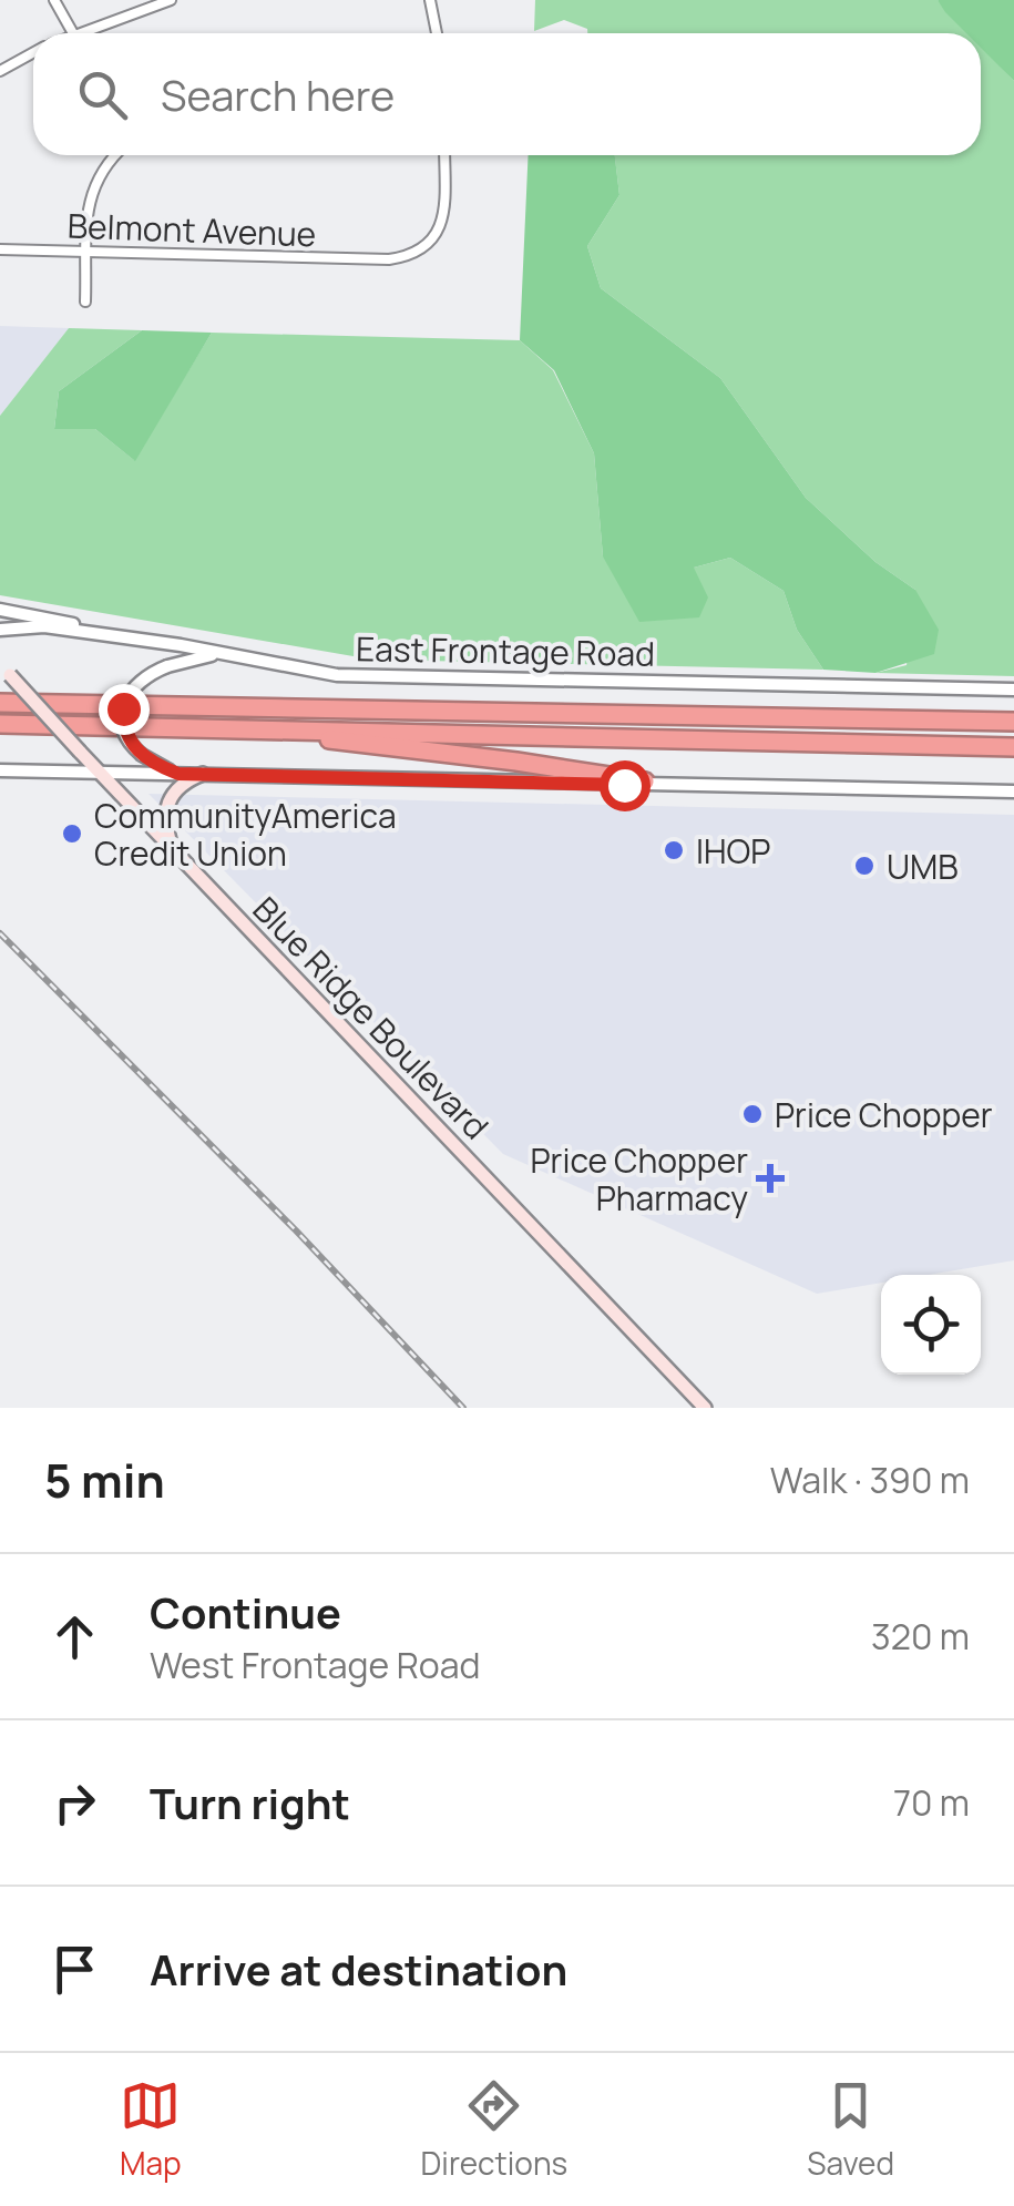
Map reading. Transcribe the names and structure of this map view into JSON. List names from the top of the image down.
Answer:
{
  "streets": {
    "main road": ["Blue Ridge Boulevard"],
    "street": ["Belmont Avenue", "East Frontage Road"]
  },
  "places": {
    "other": [
      "CommunityAmerica Credit Union",
      "IHOP",
      "UMB",
      "Price Chopper"
    ],
    "health": ["Price Chopper Pharmacy"]
  },
  "page": {
    "search": "Search here",
    "heading": ["5 min", "Walk · 390 m"],
    "list": [
      ["Continue", "West Frontage Road", "320 m"],
      ["Turn right", "70 m"],
      "Arrive at destination"
    ],
    "nav": ["Map", "Directions", "Saved"]
  }
}
